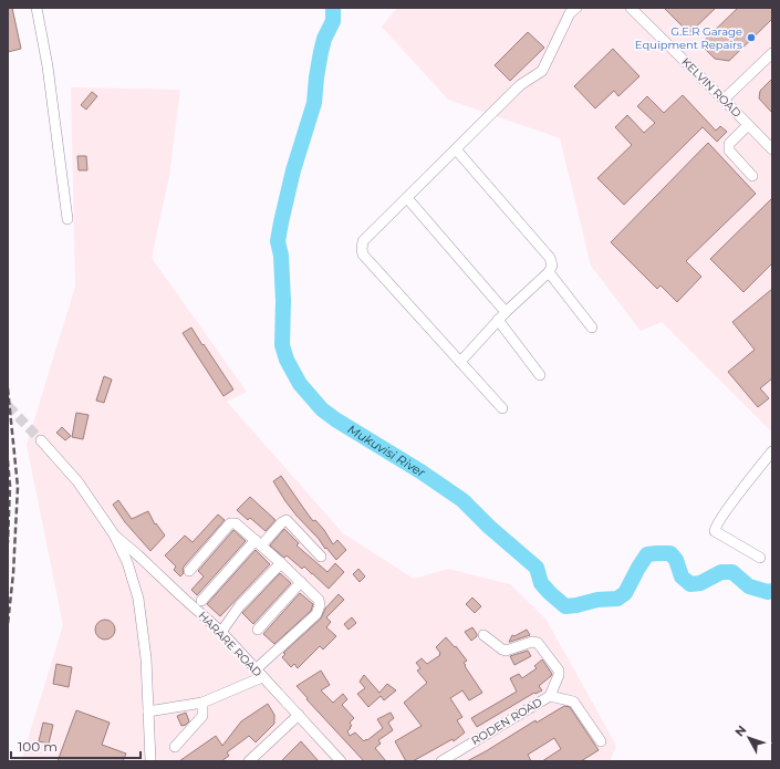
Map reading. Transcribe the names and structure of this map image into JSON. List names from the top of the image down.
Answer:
{
  "streets": {
    "street": ["KELVIN ROAD", "HARARE ROAD", "RODEN ROAD"]
  },
  "water": ["Mukuvisi River"],
  "places": ["G.E.R Garage Equipment Repairs"],
  "scale_bar": "100 m",
  "north": "top left"
}
